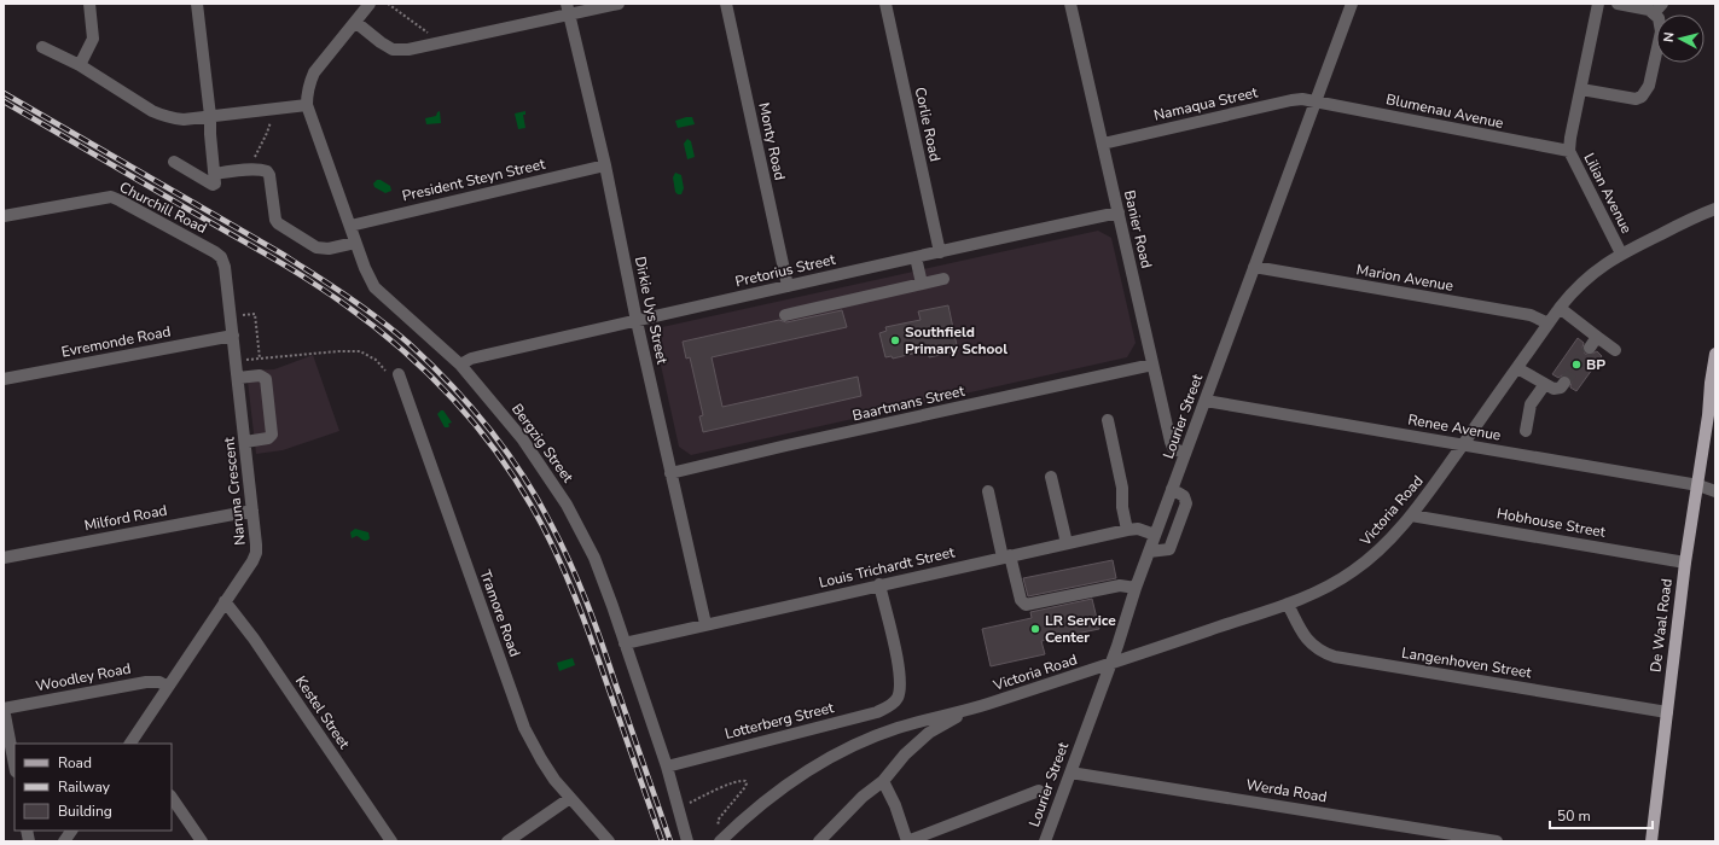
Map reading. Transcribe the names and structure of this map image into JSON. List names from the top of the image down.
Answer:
{
  "streets": {
    "main road": ["De Waal Road"],
    "street": [
      "Namaqua Street",
      "Blumenau Avenue",
      "Corlie Road",
      "Monty Road",
      "President Steyn Street",
      "Lilian Avenue",
      "Churchill Road",
      "Banier Road",
      "Pretorius Street",
      "Marion Avenue",
      "Dirkie Uys Street",
      "Evremonde Road",
      "Baartmans Street",
      "Lourier Street",
      "Renee Avenue",
      "Bergzig Street",
      "Naruna Crescent",
      "Victoria Road",
      "Milford Road",
      "Hobhouse Street",
      "Louis Trichardt Street",
      "Tramore Road",
      "Langenhoven Street",
      "Woodley Road",
      "Kestel Street",
      "Lotterberg Street",
      "Werda Road"
    ]
  },
  "crossings": [
    ["Namaqua Street", "Blumenau Avenue"],
    ["Namaqua Street", "Banier Road"],
    ["Namaqua Street", "Lourier Street"],
    ["Blumenau Avenue", "Lilian Avenue"],
    ["Blumenau Avenue", "Lourier Street"],
    ["Corlie Road", "Pretorius Street"],
    ["Monty Road", "Pretorius Street"],
    ["President Steyn Street", "Dirkie Uys Street"],
    ["President Steyn Street", "Bergzig Street"],
    ["Lilian Avenue", "Victoria Road"],
    ["Churchill Road", "Naruna Crescent"],
    ["Banier Road", "Pretorius Street"],
    ["Banier Road", "Baartmans Street"],
    ["Banier Road", "Lourier Street"],
    ["Pretorius Street", "Dirkie Uys Street"],
    ["Pretorius Street", "Bergzig Street"],
    ["Marion Avenue", "Lourier Street"],
    ["Marion Avenue", "Victoria Road"],
    ["Dirkie Uys Street", "Baartmans Street"],
    ["Dirkie Uys Street", "Louis Trichardt Street"],
    ["Evremonde Road", "Naruna Crescent"],
    ["Lourier Street", "Renee Avenue"],
    ["Lourier Street", "Victoria Road"],
    ["Lourier Street", "Louis Trichardt Street"],
    ["Lourier Street", "Werda Road"],
    ["Renee Avenue", "Victoria Road"],
    ["Renee Avenue", "De Waal Road"],
    ["Bergzig Street", "Louis Trichardt Street"],
    ["Bergzig Street", "Lotterberg Street"],
    ["Naruna Crescent", "Milford Road"],
    ["Naruna Crescent", "Woodley Road"],
    ["Naruna Crescent", "Kestel Street"],
    ["Victoria Road", "Hobhouse Street"],
    ["Victoria Road", "Langenhoven Street"],
    ["Hobhouse Street", "De Waal Road"],
    ["Louis Trichardt Street", "Lotterberg Street"],
    ["De Waal Road", "Langenhoven Street"]
  ],
  "places": ["Southfield Primary School", "BP", "LR Service Center"],
  "legend": ["Road", "Railway", "Building"],
  "scale_bar": "50 m",
  "north": "left"
}
